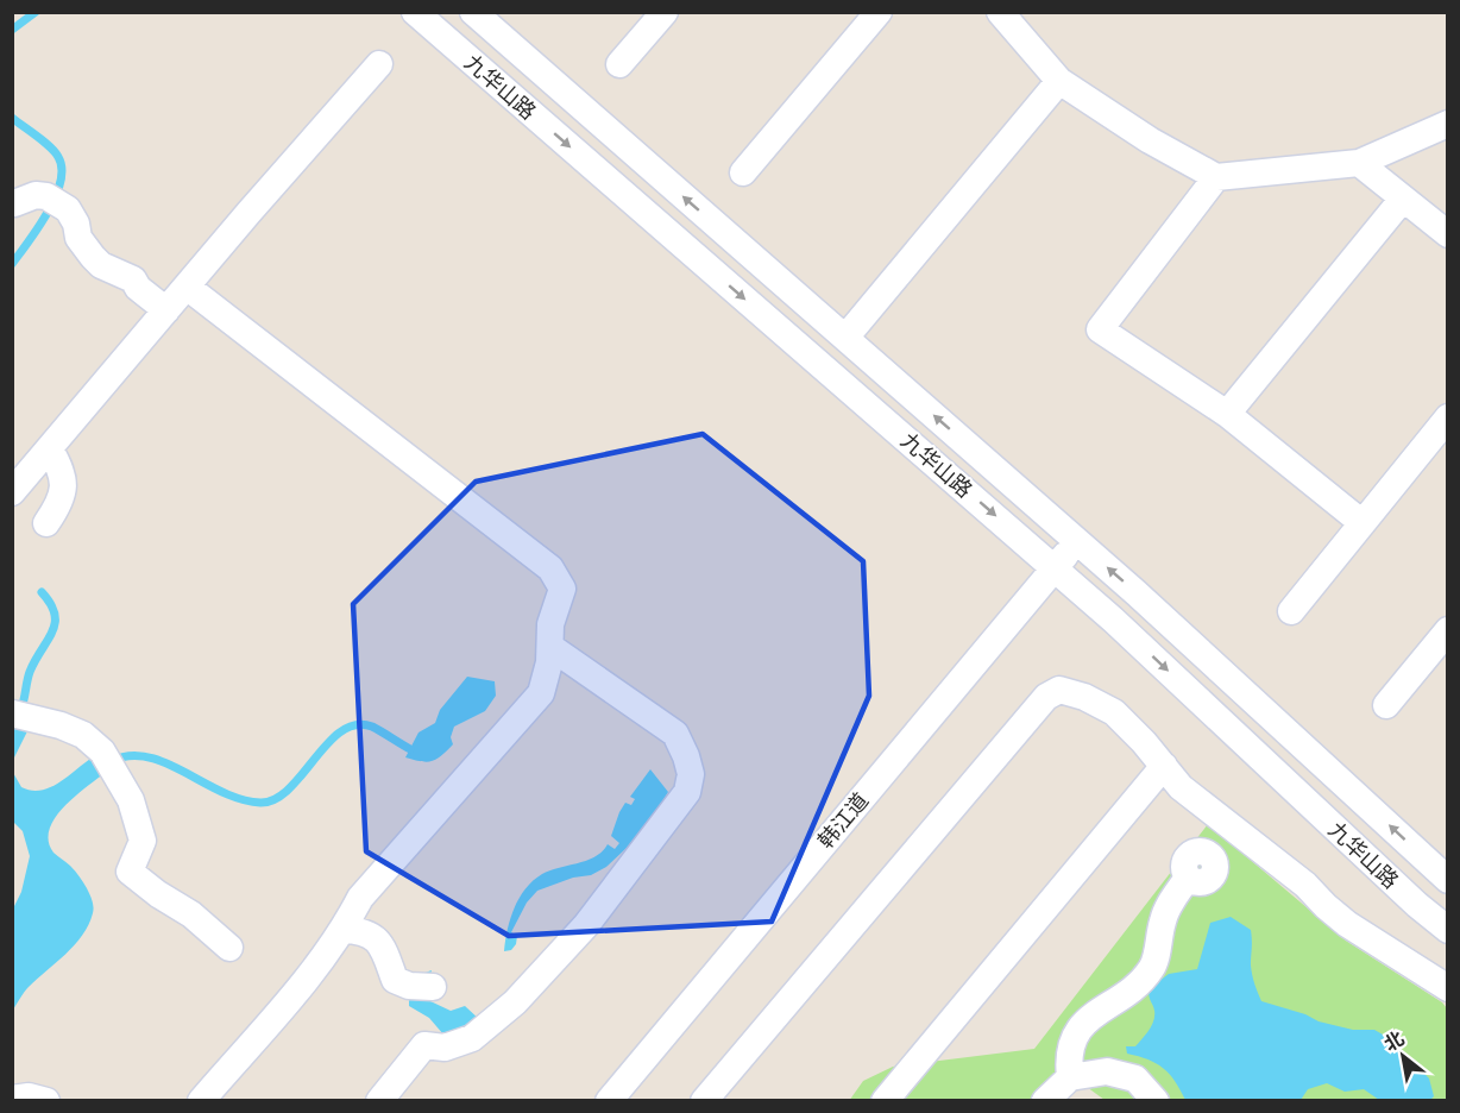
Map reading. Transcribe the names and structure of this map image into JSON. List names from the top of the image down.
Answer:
{
  "streets": {
    "street": ["九华山路", "韩江道"]
  },
  "crossings": [
    ["九华山路", "韩江道"]
  ],
  "north": "top left"
}
